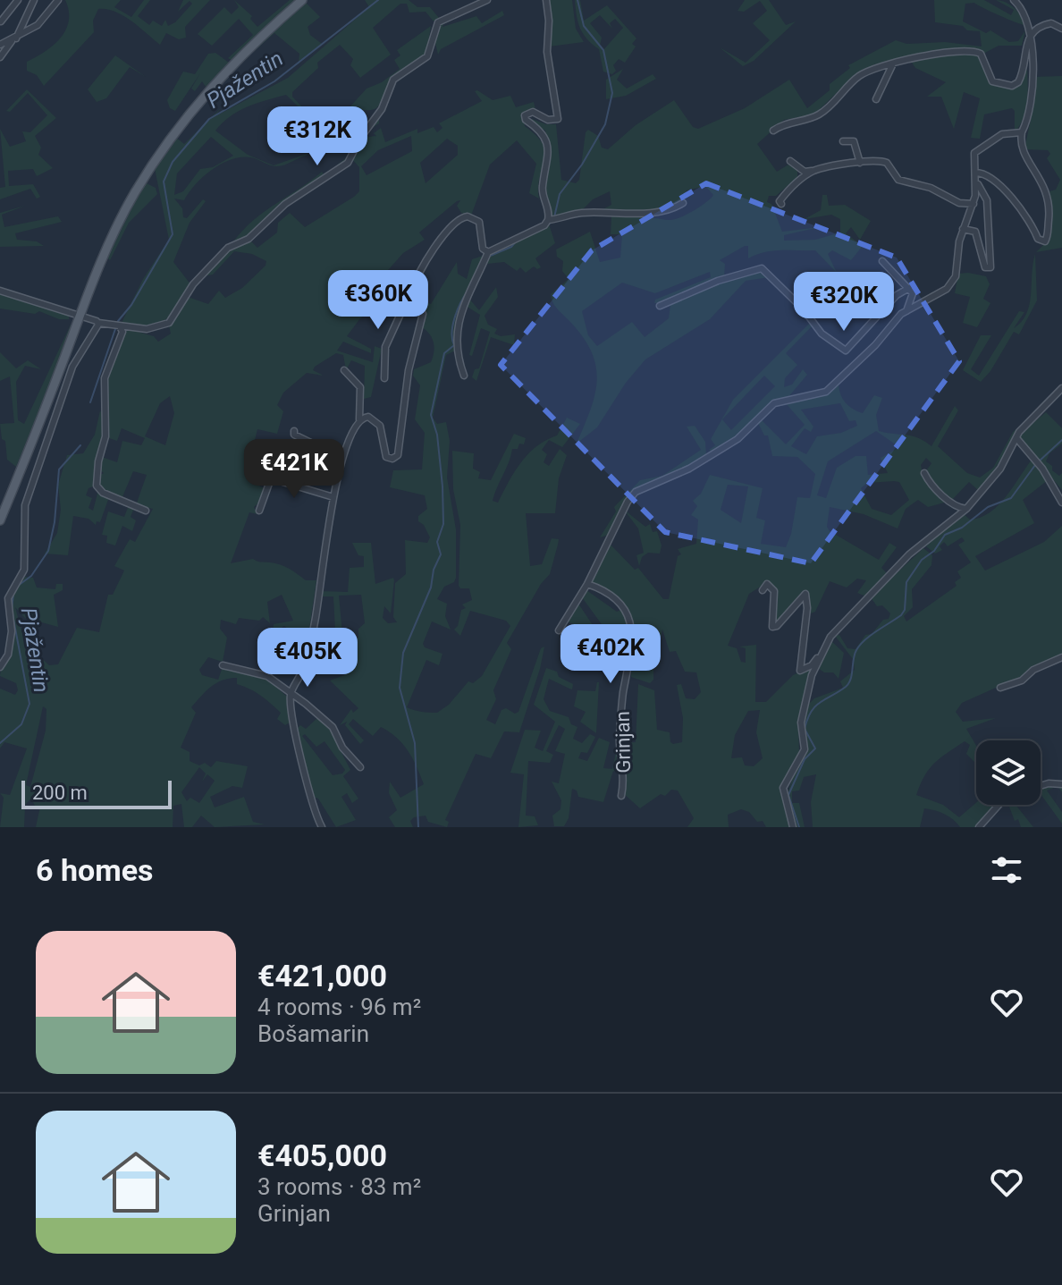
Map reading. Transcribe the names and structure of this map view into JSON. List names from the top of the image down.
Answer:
{
  "streets": {
    "street": ["Grinjan"]
  },
  "water": ["Pjažentin"],
  "scale_bar": "200 m",
  "page": {
    "price": [
      "€312K",
      "€360K",
      "€320K",
      "€421K",
      "€402K",
      "€405K"
    ],
    "scale": "200 m",
    "heading": "6 homes",
    "list": [
      {
        "name": "€421,000",
        "note": "4 rooms · 96 m² · Bošamarin"
      },
      {
        "name": "€405,000",
        "note": "3 rooms · 83 m² · Grinjan"
      }
    ]
  }
}
